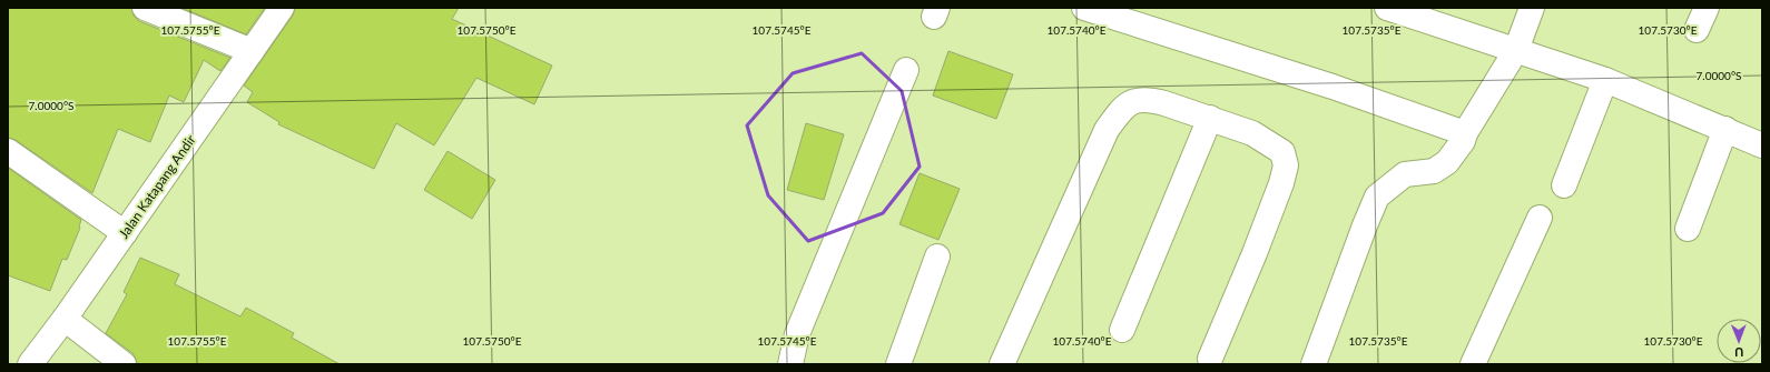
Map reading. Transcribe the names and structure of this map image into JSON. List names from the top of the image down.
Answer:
{
  "streets": {
    "street": ["Jalan Katapang Andir"]
  },
  "north": "bottom",
  "coordinates": [
    "107.5755°E",
    "107.5750°E",
    "107.5745°E",
    "107.5740°E",
    "107.5735°E",
    "107.5730°E",
    "7.0000°S"
  ]
}
